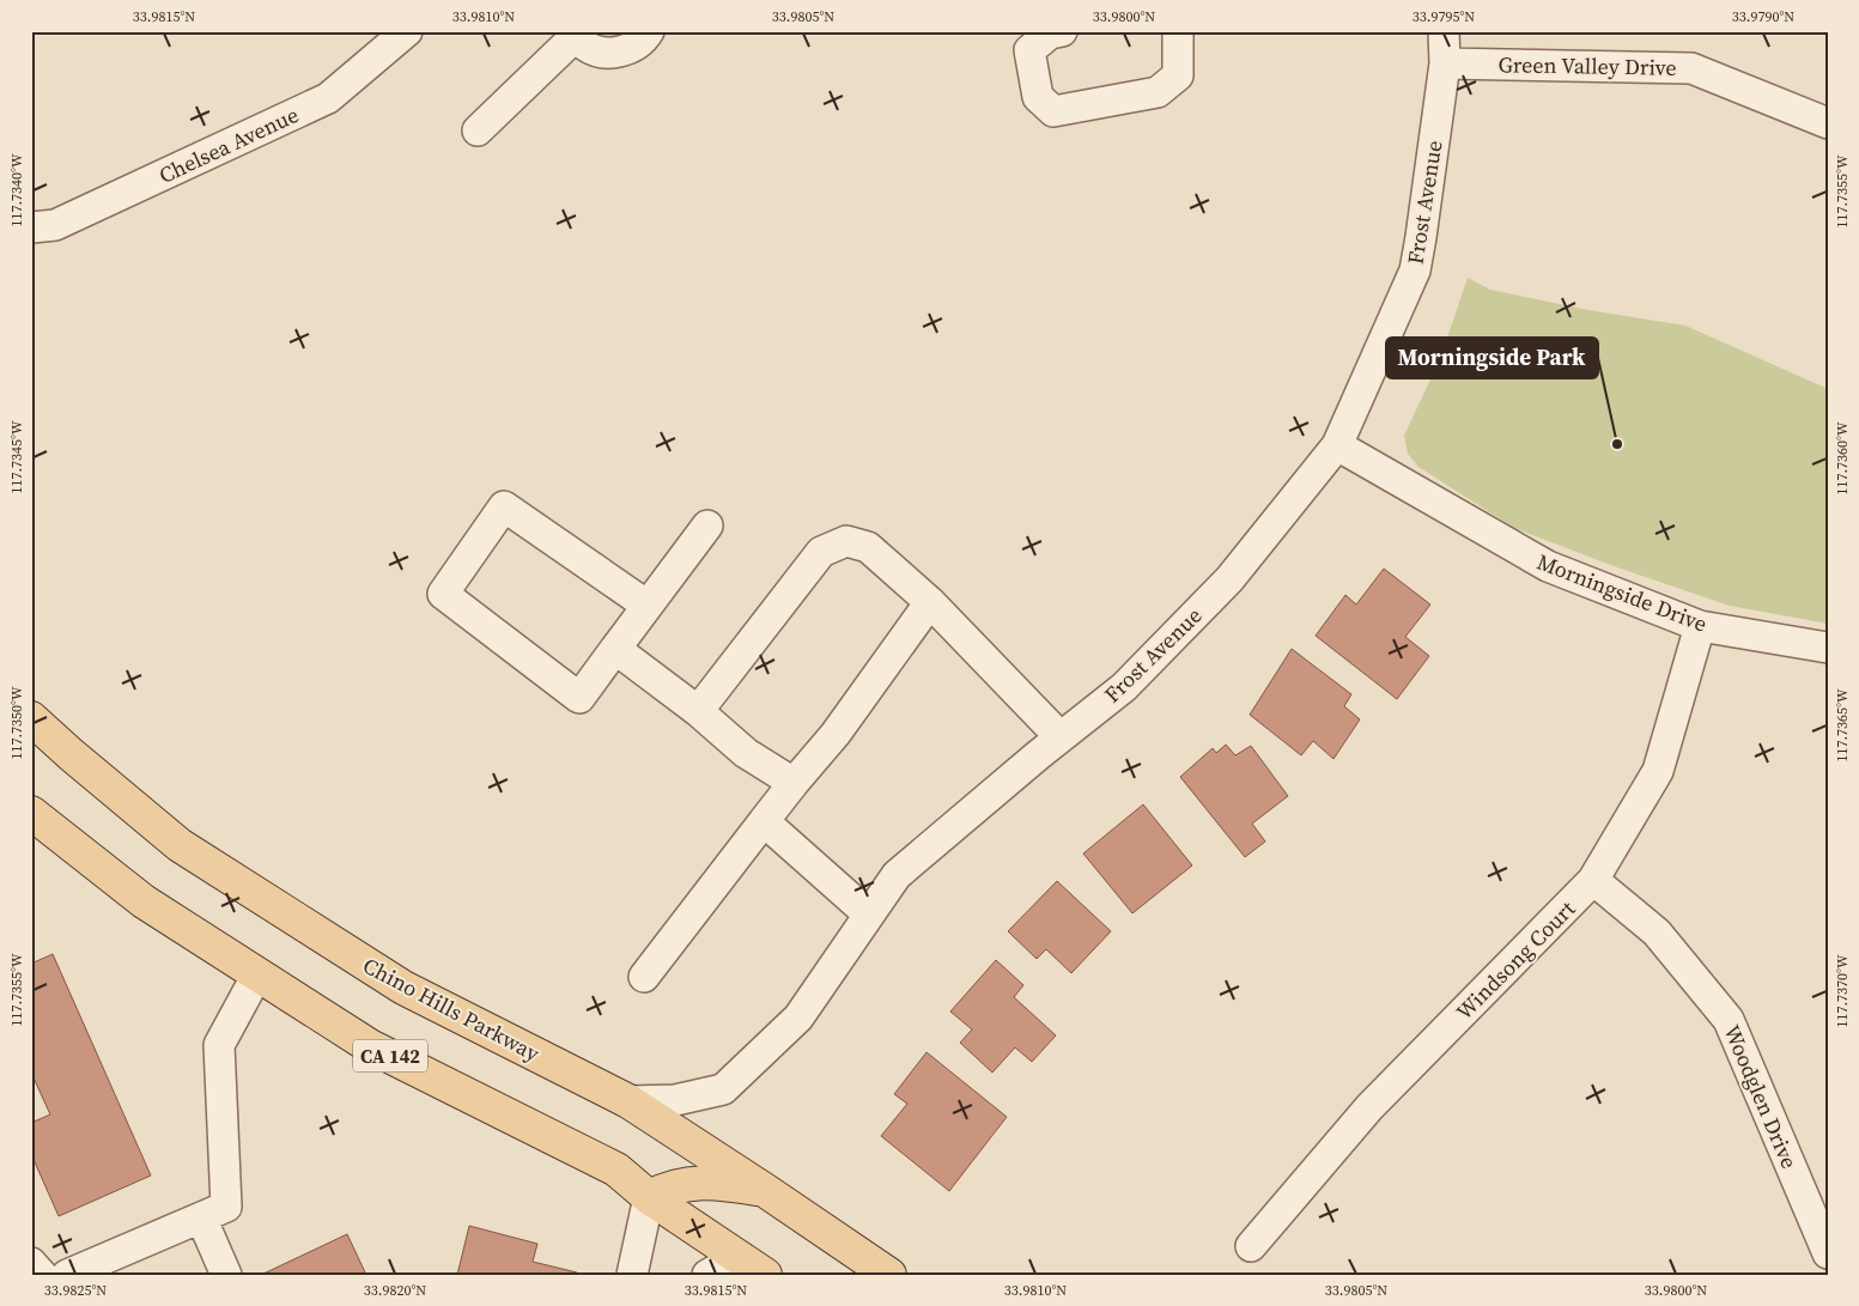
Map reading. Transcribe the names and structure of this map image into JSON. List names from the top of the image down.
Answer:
{
  "streets": {
    "main road": ["Chino Hills Parkway", "CA 142"],
    "street": [
      "Green Valley Drive",
      "Chelsea Avenue",
      "Frost Avenue",
      "Morningside Drive",
      "Windsong Court",
      "Woodglen Drive"
    ]
  },
  "crossings": [
    ["Green Valley Drive", "Frost Avenue"],
    ["Frost Avenue", "Morningside Drive"],
    ["Frost Avenue", "Chino Hills Parkway"],
    ["Morningside Drive", "Windsong Court"],
    ["Windsong Court", "Woodglen Drive"]
  ],
  "places": ["Morningside Park"],
  "coordinates": [
    "33.9815°N",
    "33.9810°N",
    "33.9805°N",
    "33.9800°N",
    "33.9795°N",
    "33.9790°N",
    "117.7340°W",
    "117.7355°W",
    "117.7345°W",
    "117.7360°W",
    "117.7350°W",
    "117.7365°W",
    "117.7370°W",
    "33.9825°N",
    "33.9820°N"
  ]
}
